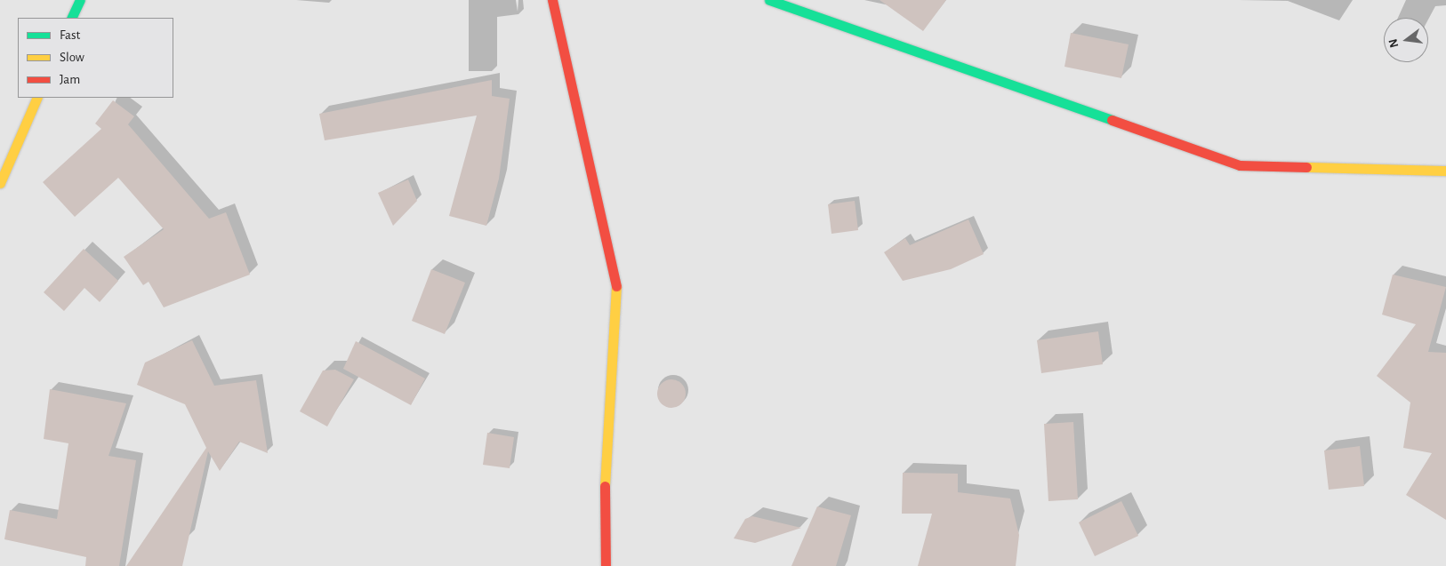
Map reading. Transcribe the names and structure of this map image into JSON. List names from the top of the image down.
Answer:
{
  "legend": ["Fast", "Slow", "Jam"],
  "north": "left"
}
